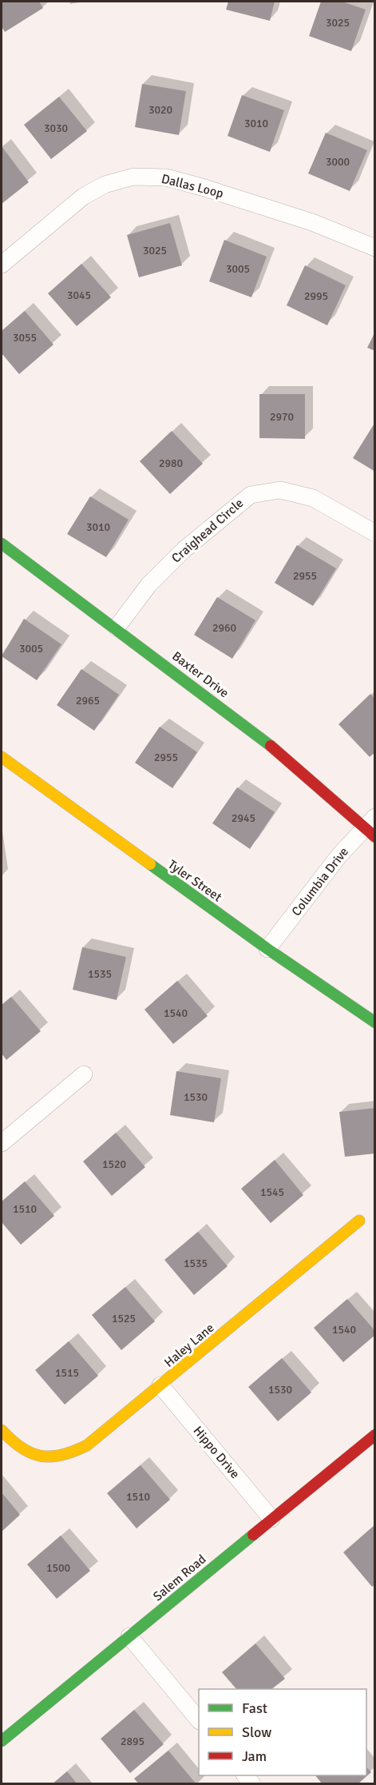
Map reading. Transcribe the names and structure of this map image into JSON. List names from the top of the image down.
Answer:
{
  "streets": {
    "street": [
      "Dallas Loop",
      "Craighead Circle",
      "Baxter Drive",
      "Tyler Street",
      "Columbia Drive",
      "Haley Lane",
      "Hippo Drive",
      "Salem Road"
    ]
  },
  "crossings": [
    ["Craighead Circle", "Baxter Drive"],
    ["Baxter Drive", "Columbia Drive"],
    ["Tyler Street", "Columbia Drive"],
    ["Haley Lane", "Hippo Drive"],
    ["Hippo Drive", "Salem Road"]
  ],
  "house_numbers": [
    "3025",
    "3020",
    "3010",
    "3030",
    "3000",
    "3025",
    "3005",
    "3045",
    "2995",
    "3055",
    "2970",
    "2980",
    "3010",
    "2955",
    "2960",
    "3005",
    "2965",
    "2955",
    "2945",
    "1535",
    "1540",
    "1530",
    "1520",
    "1545",
    "1510",
    "1535",
    "1525",
    "1540",
    "1515",
    "1530",
    "1510",
    "1500",
    "2895"
  ],
  "legend": ["Fast", "Slow", "Jam"]
}
